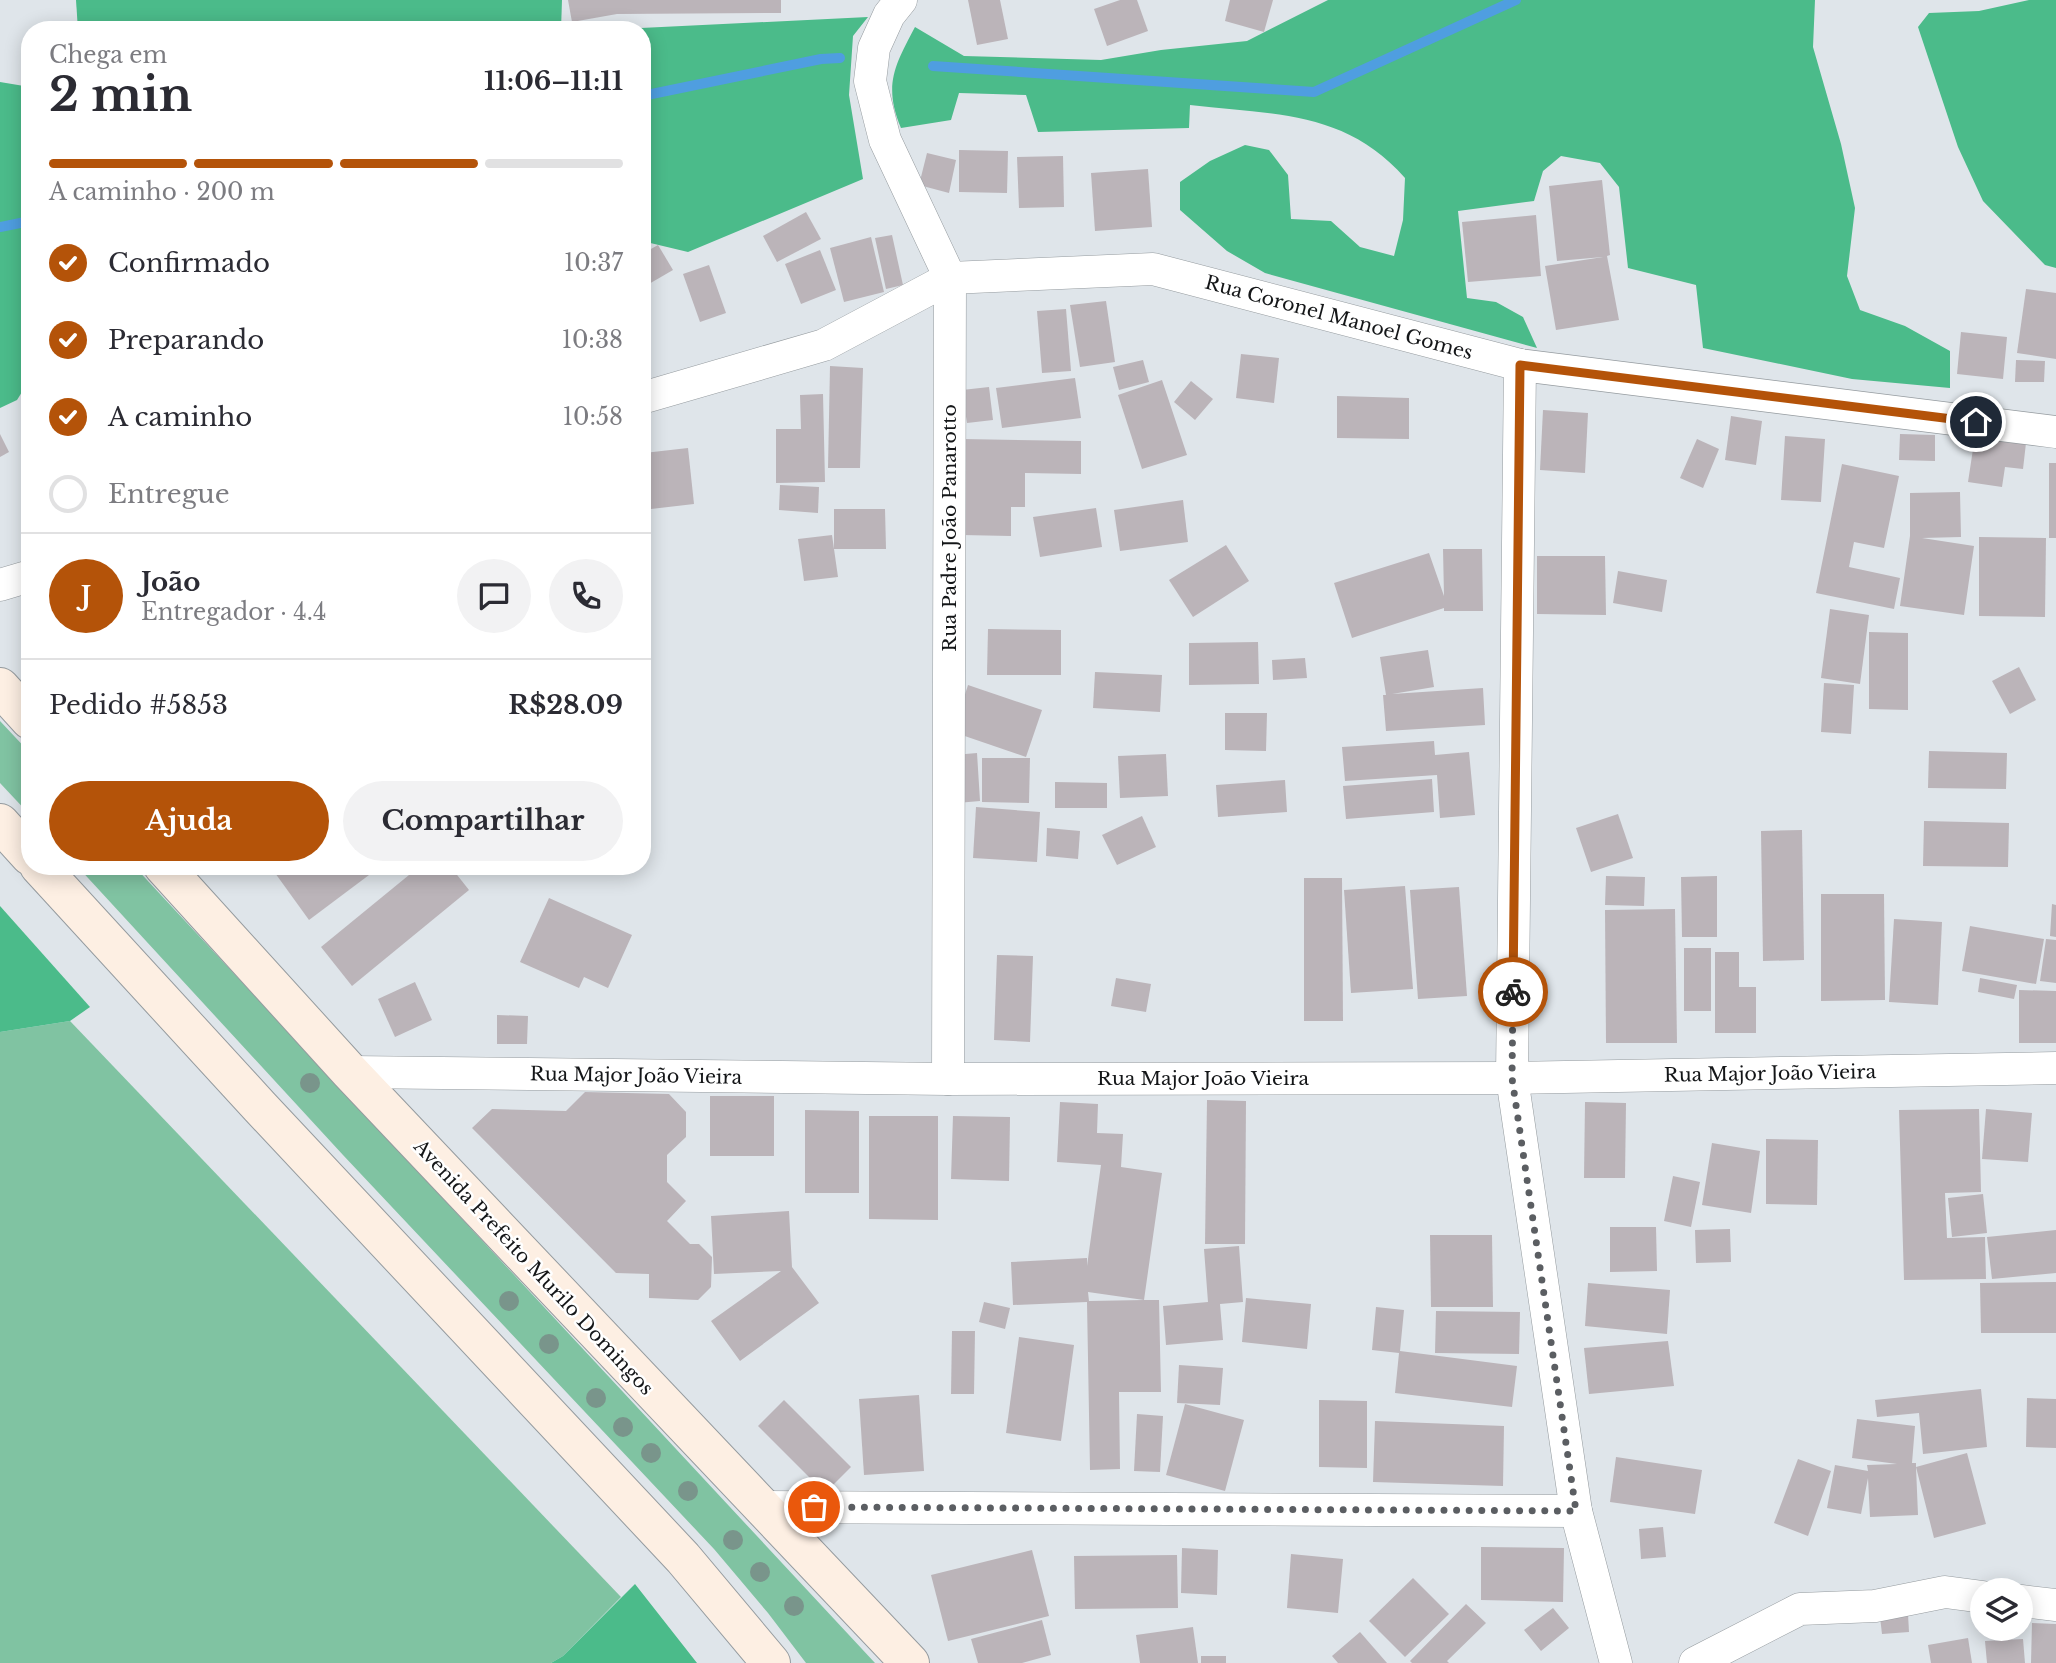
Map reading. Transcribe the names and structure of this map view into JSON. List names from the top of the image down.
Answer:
{
  "streets": {
    "main road": ["Avenida Prefeito Murilo Domingos"],
    "street": ["Rua Coronel Manoel Gomes", "Rua Padre João Panarotto", "Rua Major João Vieira"]
  },
  "crossings": [
    ["Rua Coronel Manoel Gomes", "Rua Padre João Panarotto"],
    ["Rua Padre João Panarotto", "Rua Major João Vieira"],
    ["Rua Major João Vieira", "Avenida Prefeito Murilo Domingos"]
  ],
  "page": {
    "heading": ["2 min", "Chega em", "11:06–11:11"],
    "panel": [
      "João",
      "Entregador · 4.4",
      "Pedido #5853",
      "R$28.09"
    ],
    "bar": "A caminho · 200 m",
    "list": [
      ["Confirmado", "10:37"],
      ["Preparando", "10:38"],
      ["A caminho", "10:58"],
      "Entregue"
    ],
    "round": "J",
    "buttons": ["Ajuda", "Compartilhar"]
  }
}
